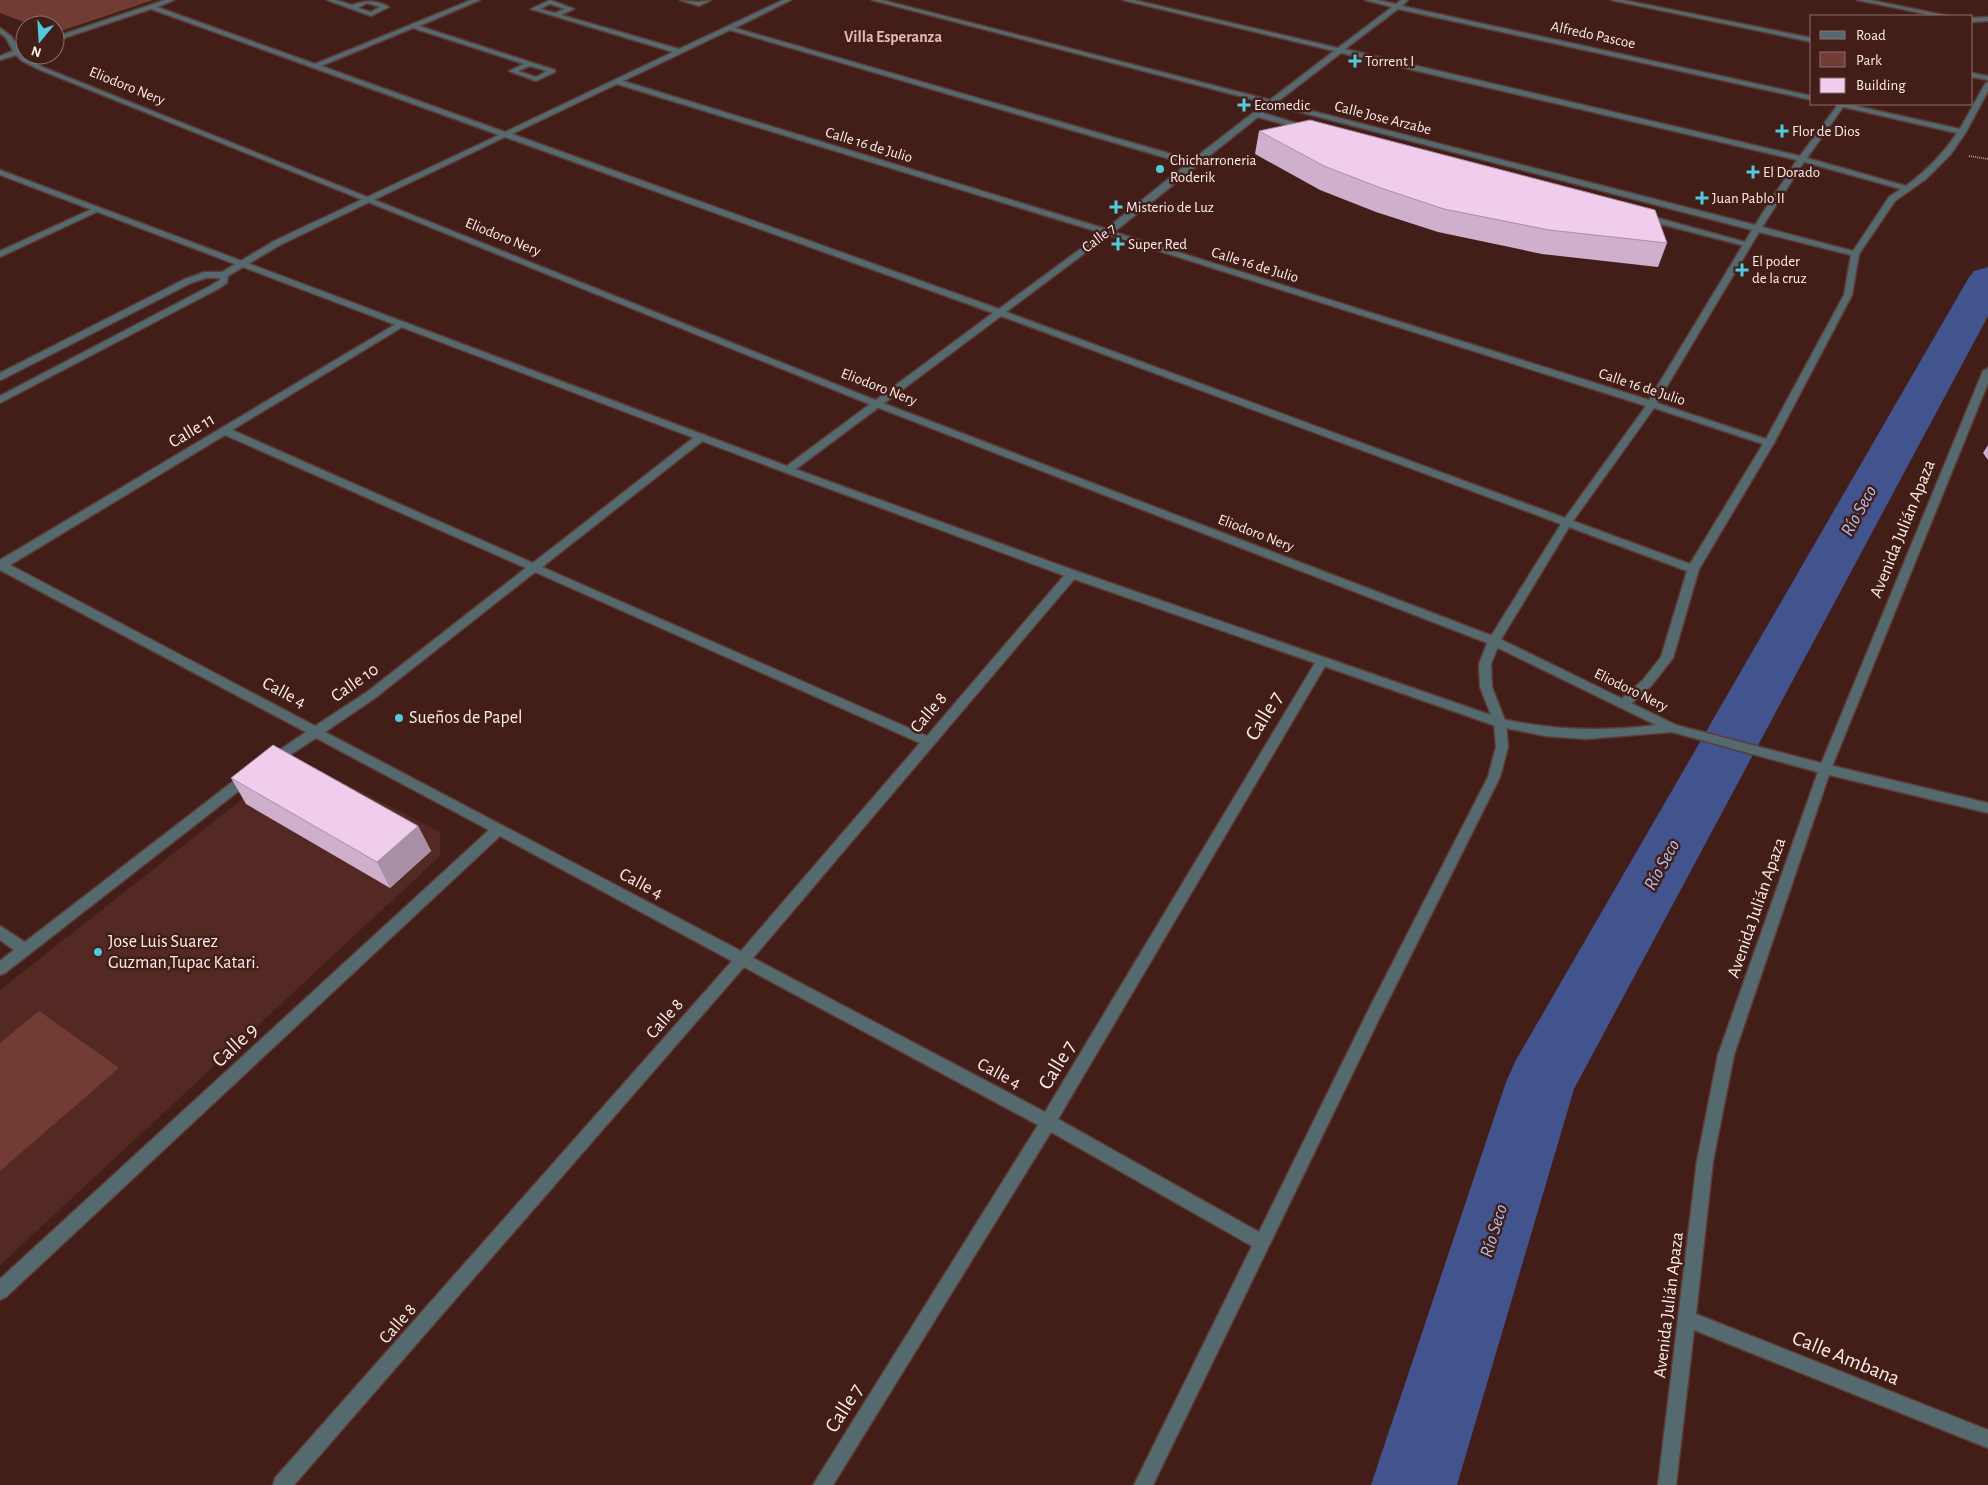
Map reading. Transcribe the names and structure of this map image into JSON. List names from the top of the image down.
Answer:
{
  "streets": {
    "street": [
      "Alfredo Pascoe",
      "Eliodoro Nery",
      "Calle Jose Arzabe",
      "Calle 16 de Julio",
      "Calle 7",
      "Calle 11",
      "Avenida Julián Apaza",
      "Calle 10",
      "Calle 4",
      "Calle 8",
      "Calle 9",
      "Calle Ambana"
    ]
  },
  "crossings": [
    ["Alfredo Pascoe", "Calle 7"],
    ["Eliodoro Nery", "Calle 7"],
    ["Eliodoro Nery", "Calle 11"],
    ["Eliodoro Nery", "Calle 10"],
    ["Eliodoro Nery", "Calle 8"],
    ["Calle Jose Arzabe", "Calle 7"],
    ["Calle 16 de Julio", "Calle 7"],
    ["Calle 7", "Calle 4"],
    ["Calle 11", "Calle 4"],
    ["Avenida Julián Apaza", "Calle Ambana"],
    ["Calle 10", "Calle 4"],
    ["Calle 4", "Calle 8"],
    ["Calle 4", "Calle 9"]
  ],
  "districts": ["Villa Esperanza"],
  "water": ["Río Seco"],
  "places": {
    "health": [
      "Torrent I",
      "Ecomedic",
      "Flor de Dios",
      "El Dorado",
      "Juan Pablo II",
      "Misterio de Luz",
      "Super Red",
      "El poder de la cruz"
    ],
    "other": ["Chicharroneria Roderik", "Sueños de Papel", "Jose Luis Suarez Guzman,Tupac Katari."]
  },
  "legend": ["Road", "Park", "Building"],
  "north": "bottom"
}
